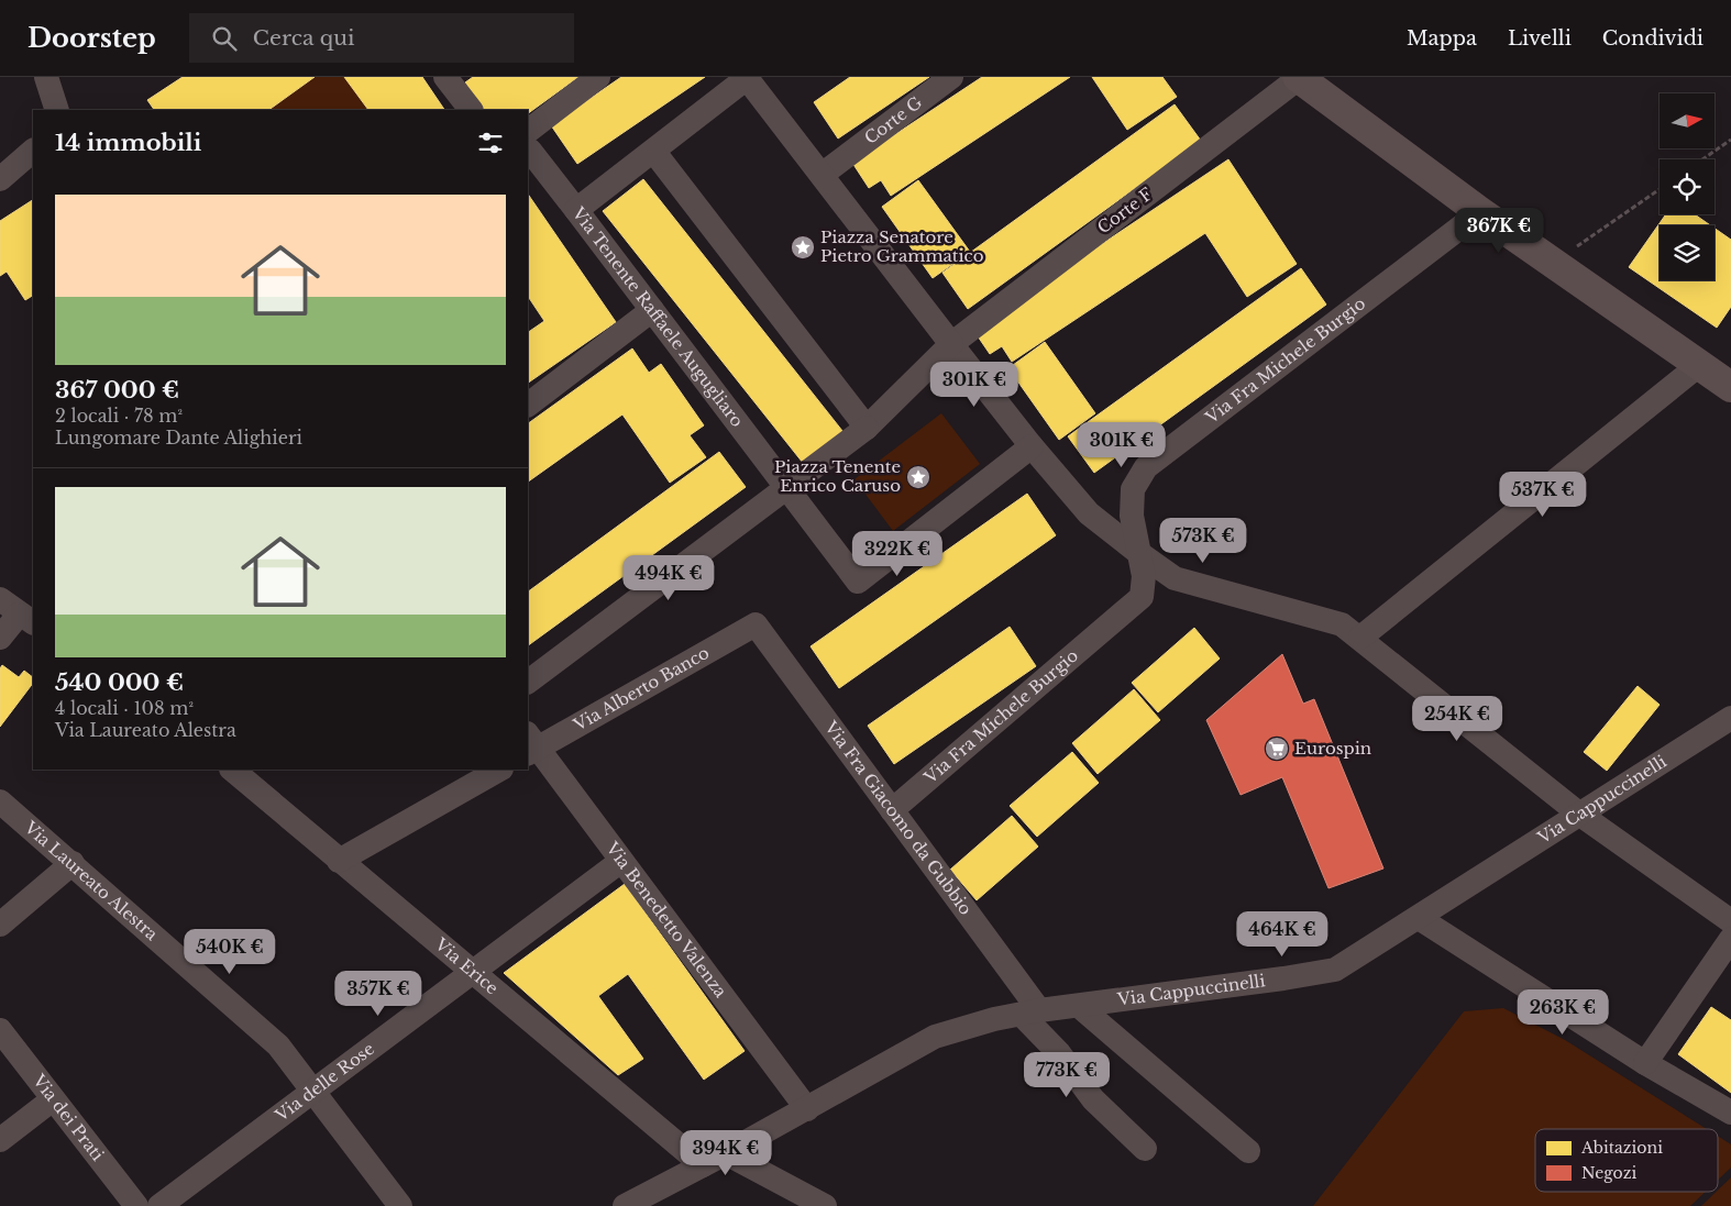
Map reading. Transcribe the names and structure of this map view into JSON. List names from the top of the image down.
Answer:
{
  "streets": {
    "street": [
      "Corte G",
      "Corte F",
      "Via Tenente Raffaele Augugliaro",
      "Via Fra Michele Burgio",
      "Via Alberto Banco",
      "Via Cappuccinelli",
      "Via Fra Giacomo da Gubbio",
      "Via Laureato Alestra",
      "Via Benedetto Valenza",
      "Via Erice",
      "Via delle Rose",
      "Via dei Prati"
    ]
  },
  "crossings": [
    ["Corte F", "Via Tenente Raffaele Augugliaro"],
    ["Via Fra Michele Burgio", "Via Fra Giacomo da Gubbio"],
    ["Via Alberto Banco", "Via Fra Giacomo da Gubbio"],
    ["Via Alberto Banco", "Via Benedetto Valenza"],
    ["Via Cappuccinelli", "Via Fra Giacomo da Gubbio"],
    ["Via Cappuccinelli", "Via Benedetto Valenza"],
    ["Via Cappuccinelli", "Via Erice"],
    ["Via Laureato Alestra", "Via delle Rose"],
    ["Via Benedetto Valenza", "Via delle Rose"],
    ["Via Erice", "Via delle Rose"]
  ],
  "places": {
    "place": ["Piazza Senatore Pietro Grammatico", "Piazza Tenente Enrico Caruso"],
    "supermarket": ["Eurospin"]
  },
  "legend": ["Abitazioni", "Negozi"],
  "north": "right",
  "page": {
    "header": "Doorstep",
    "search": "Cerca qui",
    "nav": ["Mappa", "Livelli", "Condividi"],
    "heading": "14 immobili",
    "list": [
      {
        "name": "367 000 €",
        "note": "2 locali · 78 m² · Lungomare Dante Alighieri"
      },
      {
        "name": "540 000 €",
        "note": "4 locali · 108 m² · Via Laureato Alestra"
      }
    ],
    "price": [
      "367K €",
      "301K €",
      "301K €",
      "537K €",
      "573K €",
      "322K €",
      "494K €",
      "254K €",
      "464K €",
      "540K €",
      "357K €",
      "263K €",
      "773K €",
      "394K €"
    ]
  }
}
